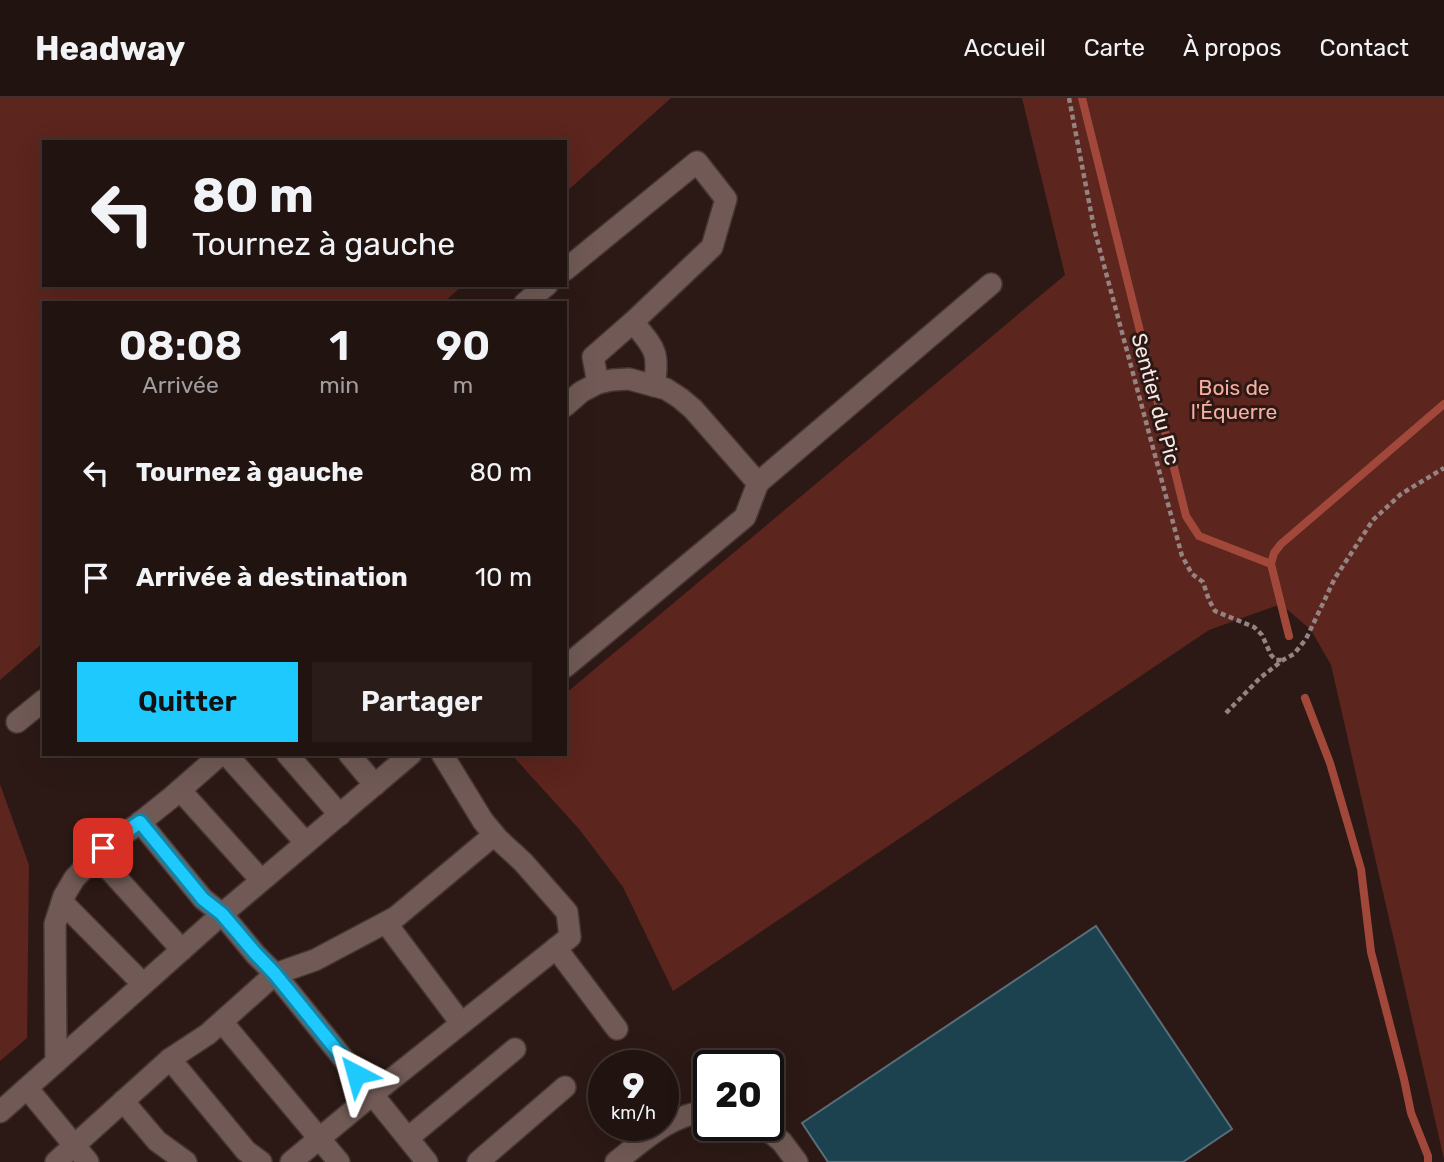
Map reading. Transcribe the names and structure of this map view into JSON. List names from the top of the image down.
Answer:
{
  "streets": {
    "path": ["Sentier du Pic"]
  },
  "parks": ["Bois de l'Équerre"],
  "page": {
    "header": "Headway",
    "nav": [
      "Accueil",
      "Carte",
      "À propos",
      "Contact"
    ],
    "turn": ["80 m", "Tournez à gauche"],
    "eta": [
      "08:08",
      "Arrivée",
      "1",
      "min",
      "90",
      "m"
    ],
    "list": [
      {
        "name": "Tournez à gauche",
        "value": "80 m"
      },
      {
        "name": "Arrivée à destination",
        "value": "10 m"
      }
    ],
    "buttons": ["Quitter", "Partager"],
    "speed": "9 km/h",
    "limit": "20"
  }
}
